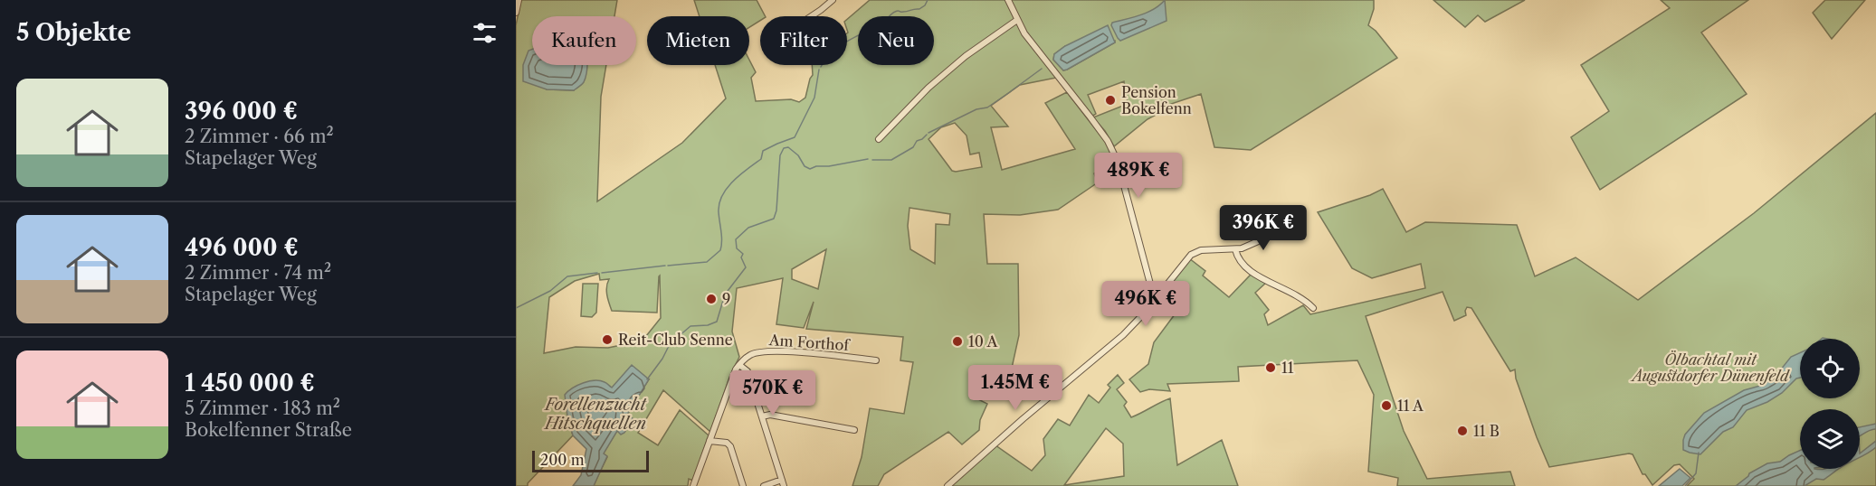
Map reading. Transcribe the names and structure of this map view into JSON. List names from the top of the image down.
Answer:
{
  "streets": {
    "street": ["Am Forthof"]
  },
  "water": ["Forellenzucht Hitschquellen"],
  "parks": ["Ölbachtal mit Augustdorfer Dünenfeld"],
  "places": [
    "Pension Bokelfenn",
    "9",
    "Reit-Club Senne",
    "10 A",
    "11",
    "11 A",
    "11 B"
  ],
  "scale_bar": "200 m",
  "page": {
    "heading": "5 Objekte",
    "chip": [
      "Kaufen",
      "Mieten",
      "Filter",
      "Neu"
    ],
    "list": [
      {
        "name": "396 000 €",
        "note": "2 Zimmer · 66 m² · Stapelager Weg"
      },
      {
        "name": "496 000 €",
        "note": "2 Zimmer · 74 m² · Stapelager Weg"
      },
      {
        "name": "1 450 000 €",
        "note": "5 Zimmer · 183 m² · Bokelfenner Straße"
      }
    ],
    "price": [
      "489K €",
      "396K €",
      "496K €",
      "1.45M €",
      "570K €"
    ],
    "scale": "200 m"
  }
}
